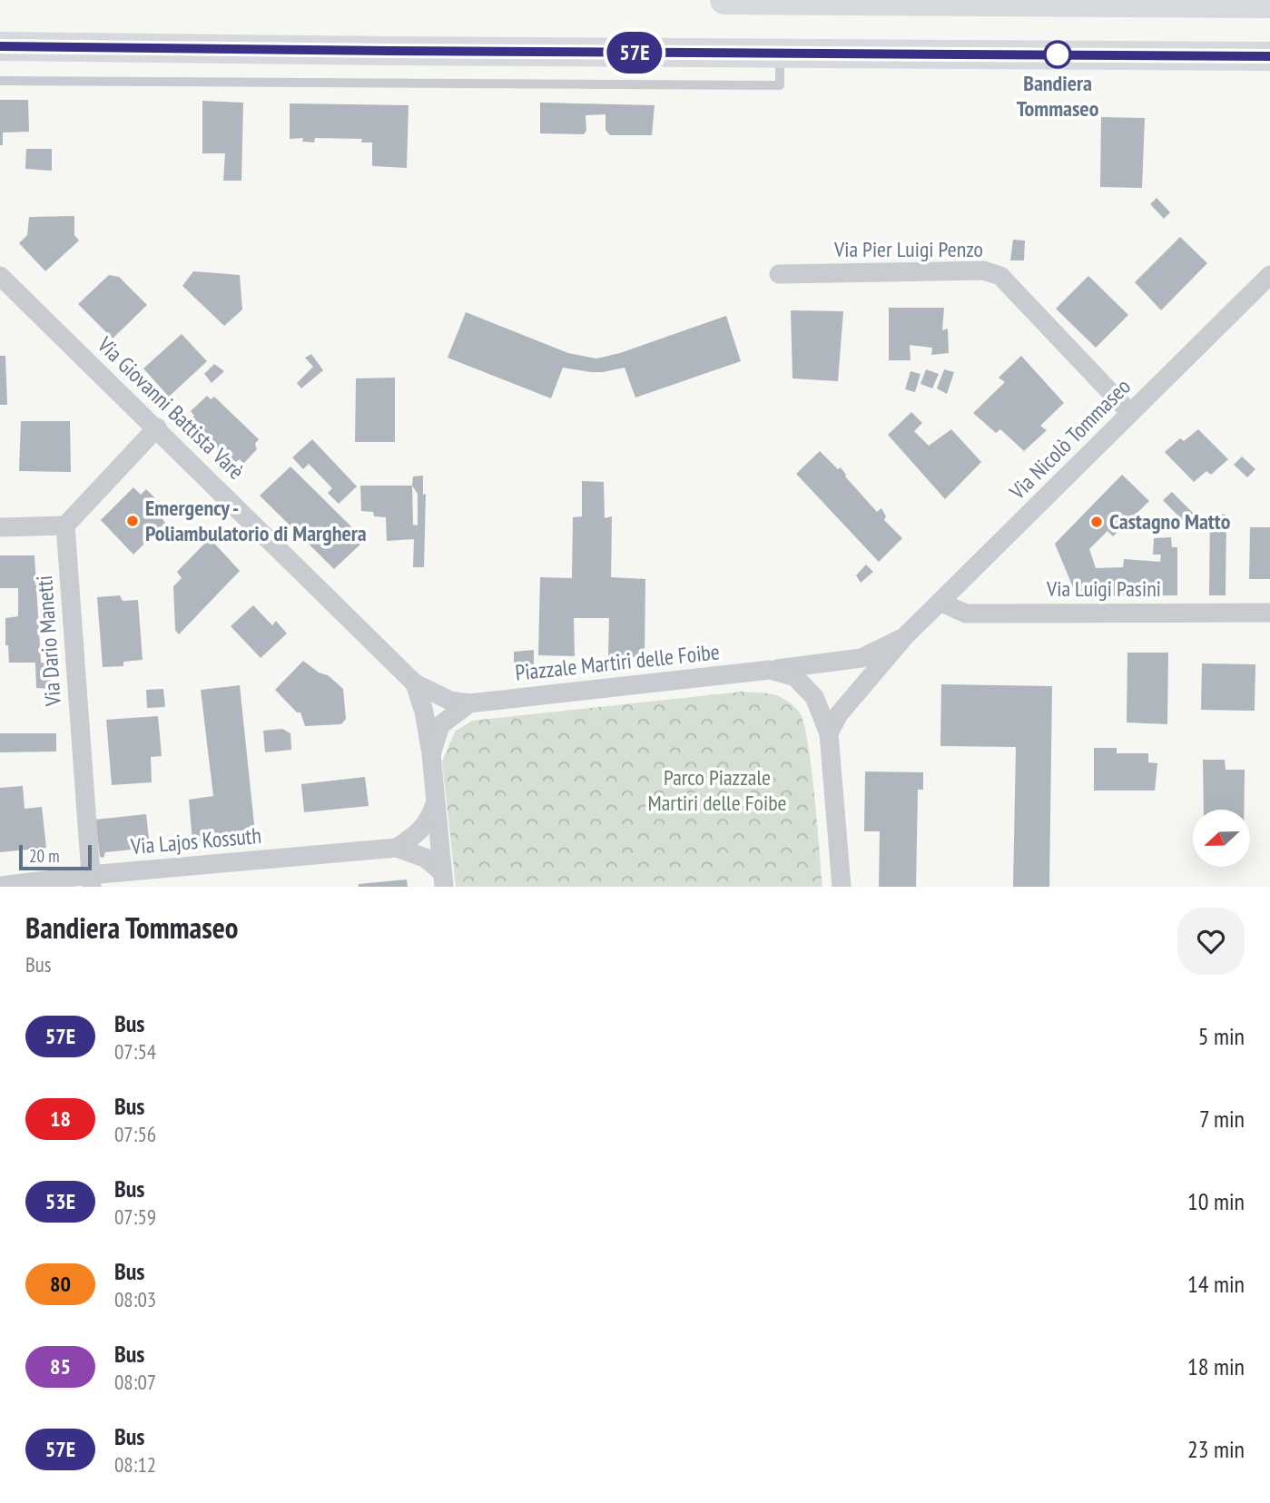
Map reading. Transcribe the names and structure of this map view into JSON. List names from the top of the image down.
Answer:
{
  "streets": {
    "street": [
      "Via Pier Luigi Penzo",
      "Via Giovanni Battista Varè",
      "Via Nicolò Tommaseo",
      "Via Luigi Pasini",
      "Via Dario Manetti",
      "Piazzale Martiri delle Foibe",
      "Via Lajos Kossuth"
    ]
  },
  "crossings": [
    ["Via Pier Luigi Penzo", "Via Nicolò Tommaseo"],
    ["Via Giovanni Battista Varè", "Piazzale Martiri delle Foibe"],
    ["Via Nicolò Tommaseo", "Via Luigi Pasini"],
    ["Via Nicolò Tommaseo", "Piazzale Martiri delle Foibe"],
    ["Via Dario Manetti", "Via Lajos Kossuth"]
  ],
  "parks": ["Parco Piazzale Martiri delle Foibe"],
  "places": ["Bandiera Tommaseo", "Emergency - Poliambulatorio di Marghera", "Castagno Matto"],
  "lines": ["bus line 57E"],
  "scale_bar": "20 m",
  "north": "left",
  "page": {
    "on_map": "57E",
    "scale": "20 m",
    "heading": ["Bandiera Tommaseo", "Bus"],
    "list": [
      {
        "mark": "57E",
        "name": "Bus",
        "note": "07:54",
        "value": "5 min"
      },
      {
        "mark": "18",
        "name": "Bus",
        "note": "07:56",
        "value": "7 min"
      },
      {
        "mark": "53E",
        "name": "Bus",
        "note": "07:59",
        "value": "10 min"
      },
      {
        "mark": "80",
        "name": "Bus",
        "note": "08:03",
        "value": "14 min"
      },
      {
        "mark": "85",
        "name": "Bus",
        "note": "08:07",
        "value": "18 min"
      },
      {
        "mark": "57E",
        "name": "Bus",
        "note": "08:12",
        "value": "23 min"
      }
    ]
  }
}
